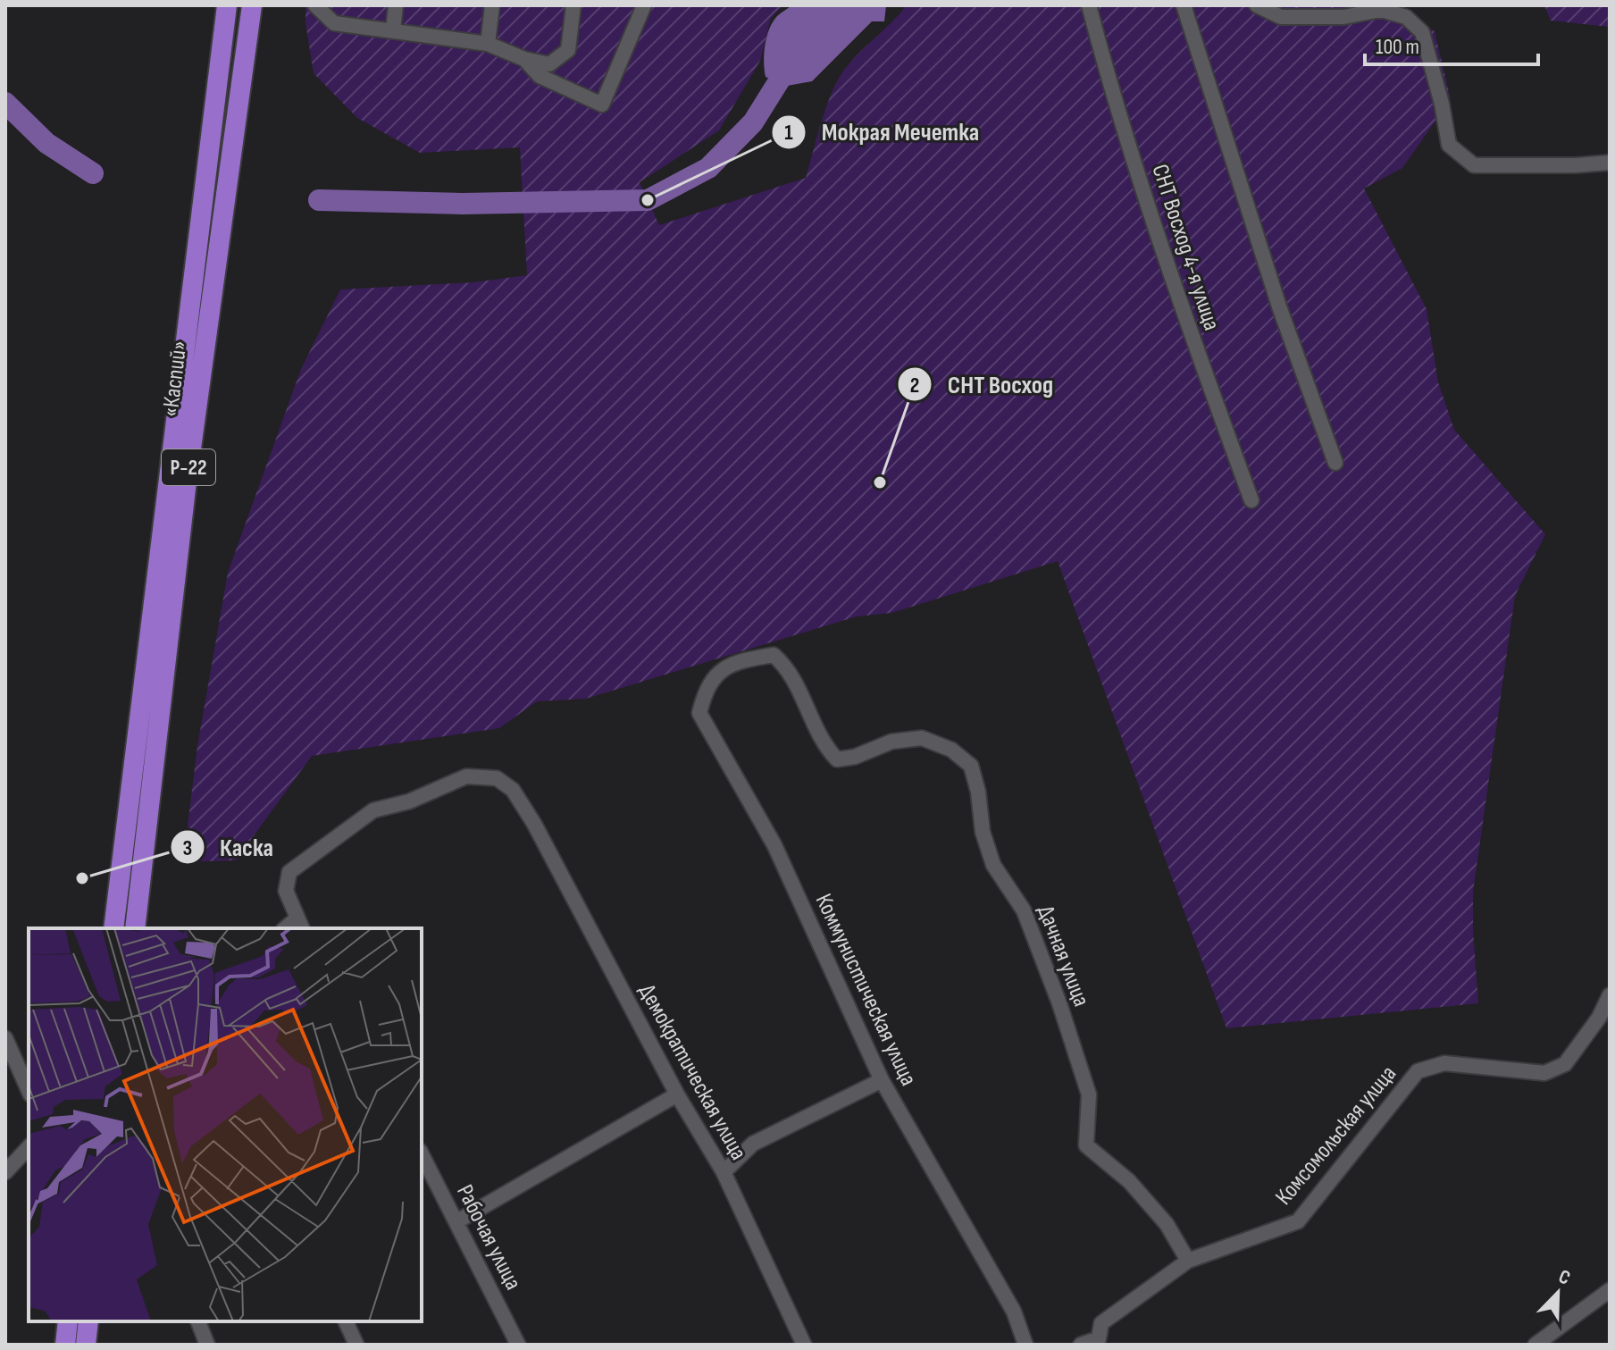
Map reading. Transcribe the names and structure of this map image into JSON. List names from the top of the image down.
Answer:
{
  "streets": {
    "highway": ["«Каспий»", "Р-22"],
    "street": [
      "СНТ Восход 4-я улица",
      "Дачная улица",
      "Коммунистическая улица",
      "Демократическая улица",
      "Комсомольская улица",
      "Рабочая улица"
    ]
  },
  "crossings": [
    ["Дачная улица", "Коммунистическая улица"],
    ["Дачная улица", "Комсомольская улица"]
  ],
  "places": ["Мокрая Мечетка", "СНТ Восход", "Каска"],
  "scale_bar": "100 m",
  "north": "top right"
}
